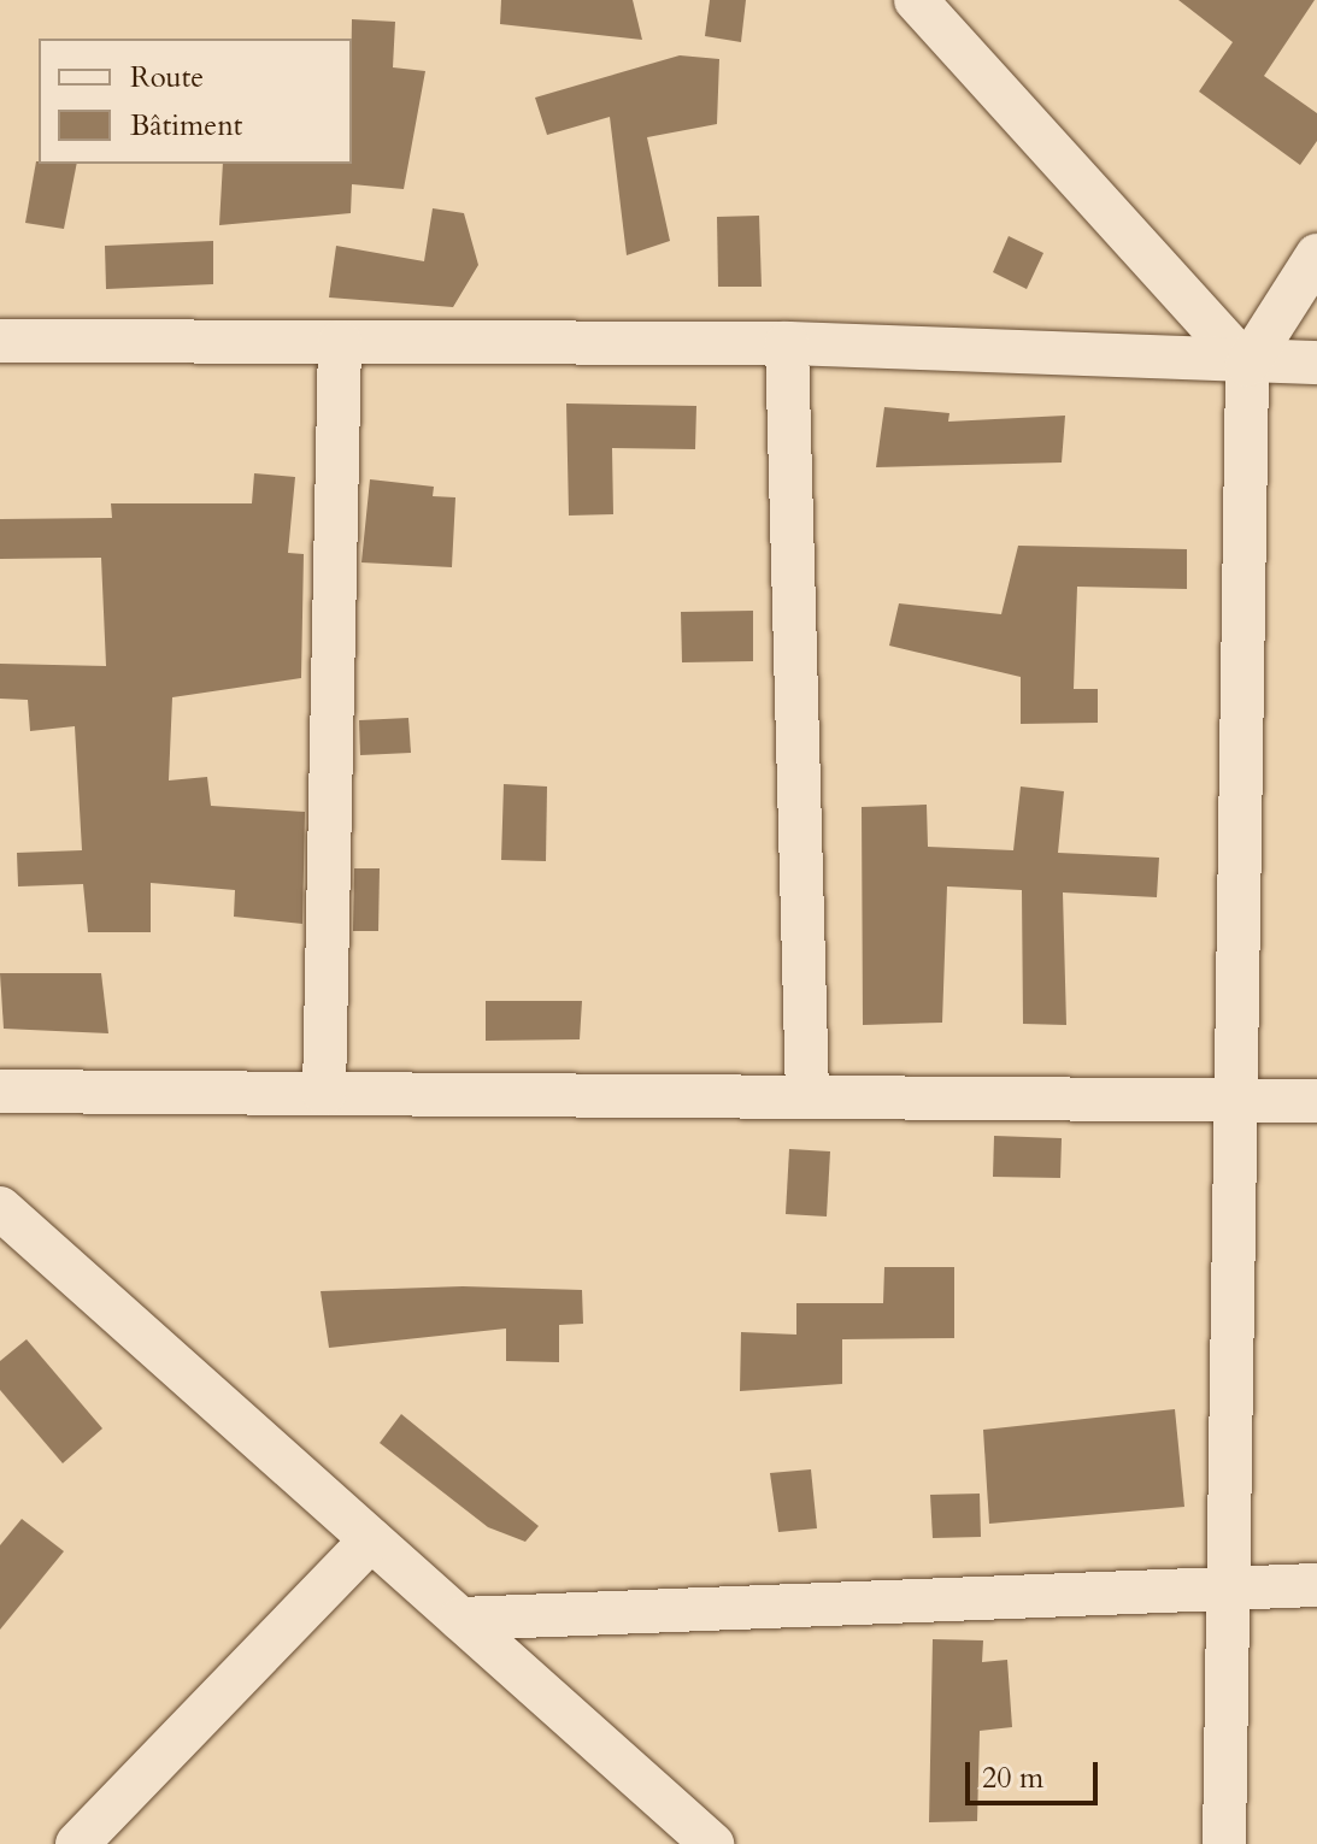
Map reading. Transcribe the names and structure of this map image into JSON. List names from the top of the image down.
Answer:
{
  "legend": ["Route", "Bâtiment"],
  "scale_bar": "20 m"
}
